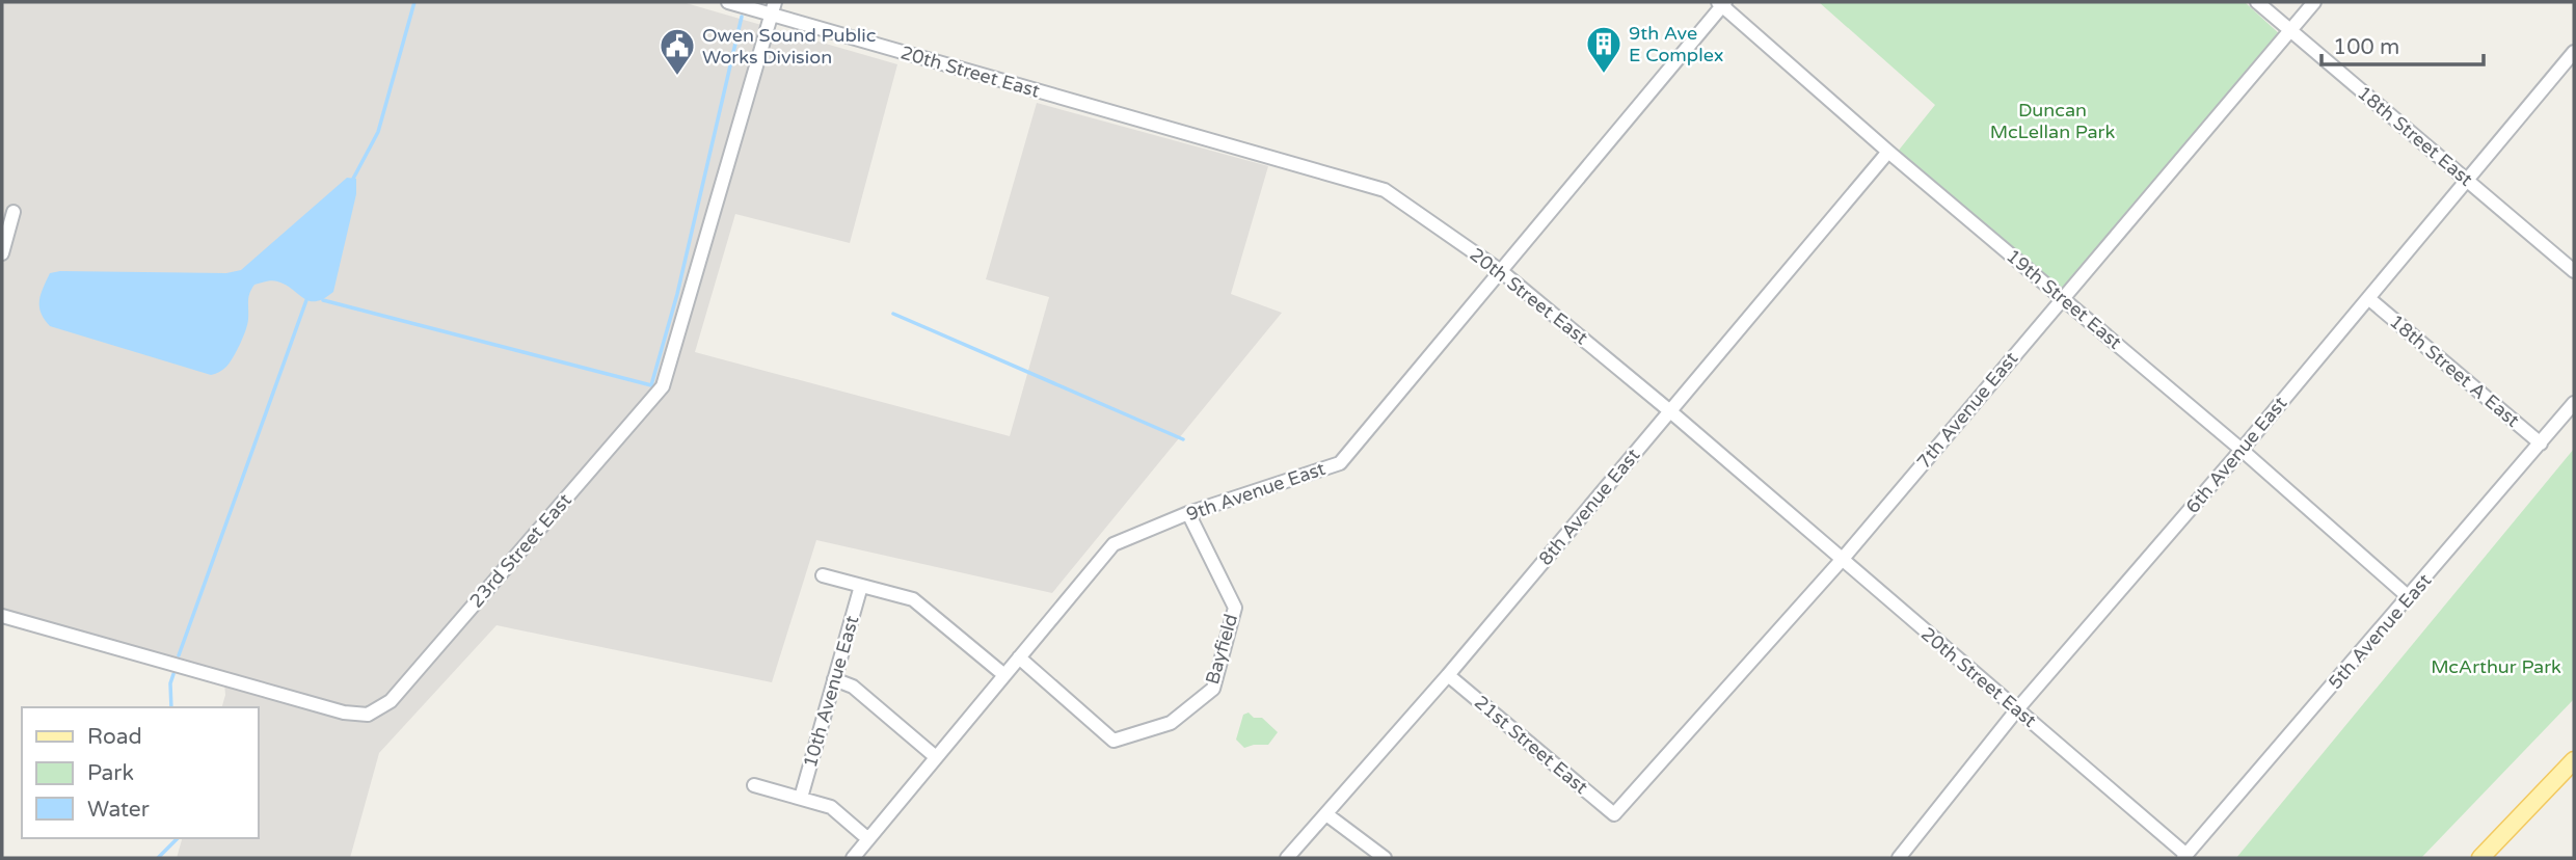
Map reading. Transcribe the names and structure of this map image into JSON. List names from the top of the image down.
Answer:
{
  "streets": {
    "street": [
      "20th Street East",
      "18th Street East",
      "19th Street East",
      "18th Street A East",
      "7th Avenue East",
      "6th Avenue East",
      "9th Avenue East",
      "8th Avenue East",
      "23rd Street East",
      "5th Avenue East",
      "Bayfield",
      "10th Avenue East",
      "21st Street East"
    ]
  },
  "crossings": [
    ["20th Street East", "7th Avenue East"],
    ["20th Street East", "6th Avenue East"],
    ["20th Street East", "9th Avenue East"],
    ["20th Street East", "8th Avenue East"],
    ["20th Street East", "23rd Street East"],
    ["20th Street East", "5th Avenue East"],
    ["18th Street East", "7th Avenue East"],
    ["18th Street East", "6th Avenue East"],
    ["19th Street East", "7th Avenue East"],
    ["19th Street East", "6th Avenue East"],
    ["19th Street East", "9th Avenue East"],
    ["19th Street East", "8th Avenue East"],
    ["19th Street East", "5th Avenue East"],
    ["18th Street A East", "6th Avenue East"],
    ["18th Street A East", "5th Avenue East"],
    ["7th Avenue East", "21st Street East"],
    ["9th Avenue East", "Bayfield"],
    ["8th Avenue East", "21st Street East"]
  ],
  "parks": ["Duncan McLellan Park", "McArthur Park"],
  "places": {
    "building": ["9th Ave E Complex"],
    "public building": ["Owen Sound Public Works Division"]
  },
  "legend": ["Road", "Park", "Water"],
  "scale_bar": "100 m"
}
